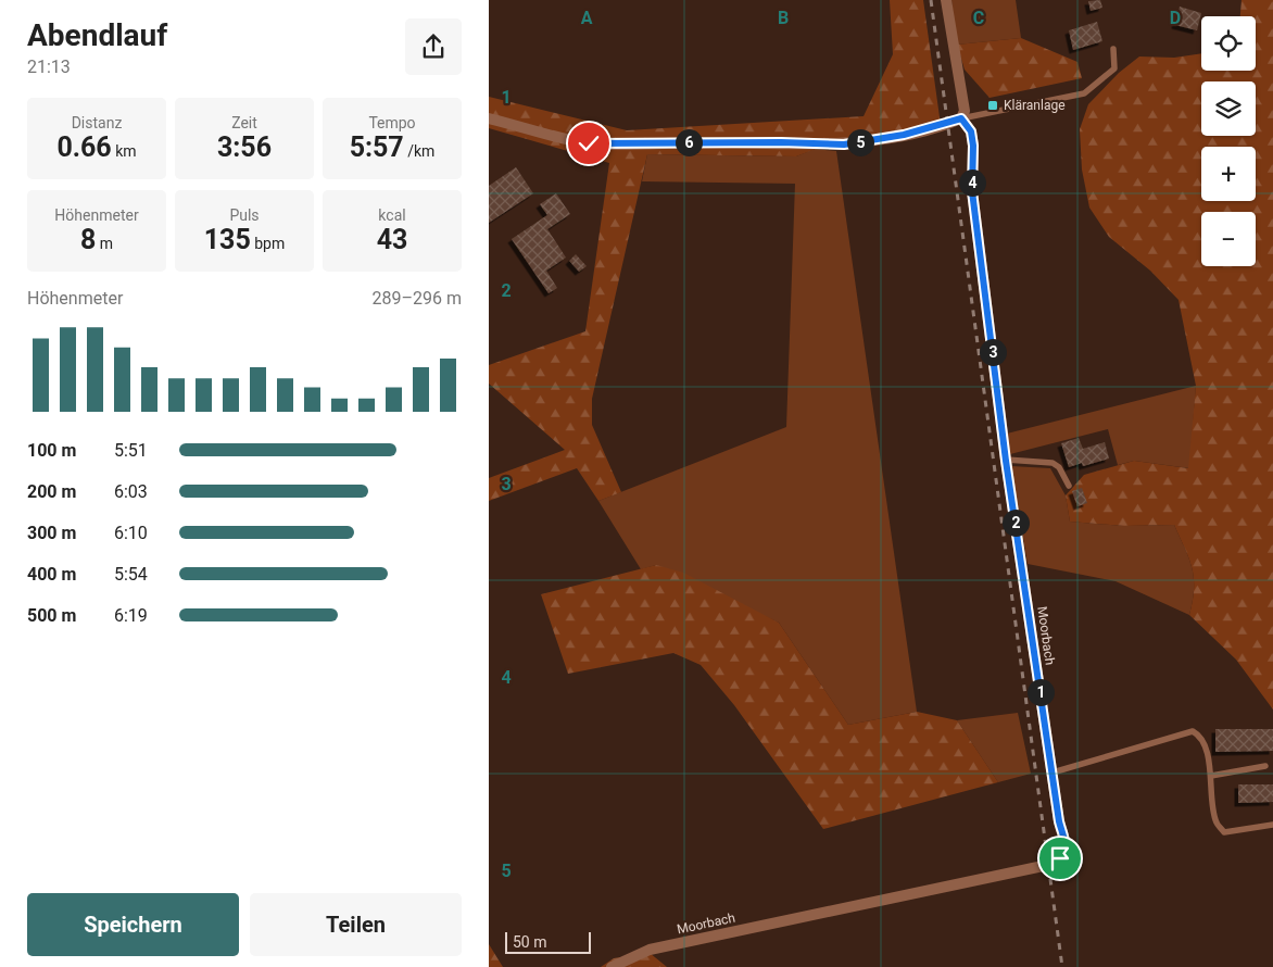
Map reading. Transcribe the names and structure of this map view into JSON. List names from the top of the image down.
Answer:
{
  "streets": {
    "street": ["Moorbach"]
  },
  "places": {
    "transit": ["Kläranlage"]
  },
  "scale_bar": "50 m",
  "page": {
    "heading": ["Abendlauf", "21:13"],
    "map_buttons": ["+", "−"],
    "stats": [
      ["Distanz", "0.66 km"],
      ["Zeit", "3:56"],
      ["Tempo", "5:57 /km"],
      ["Höhenmeter", "8 m"],
      ["Puls", "135 bpm"],
      ["kcal", "43"]
    ],
    "pins": [
      "5",
      "6",
      "4",
      "3",
      "2",
      "1"
    ],
    "chart": ["Höhenmeter", "289–296 m"],
    "list": [
      {
        "name": "100 m",
        "note": "5:51"
      },
      {
        "name": "200 m",
        "note": "6:03"
      },
      {
        "name": "300 m",
        "note": "6:10"
      },
      {
        "name": "400 m",
        "note": "5:54"
      },
      {
        "name": "500 m",
        "note": "6:19"
      }
    ],
    "buttons": ["Speichern", "Teilen"],
    "scale": "50 m"
  },
  "grid": {
    "columns": [
      "A",
      "B",
      "C",
      "D"
    ],
    "rows": [
      "1",
      "2",
      "3",
      "4",
      "5"
    ]
  }
}
